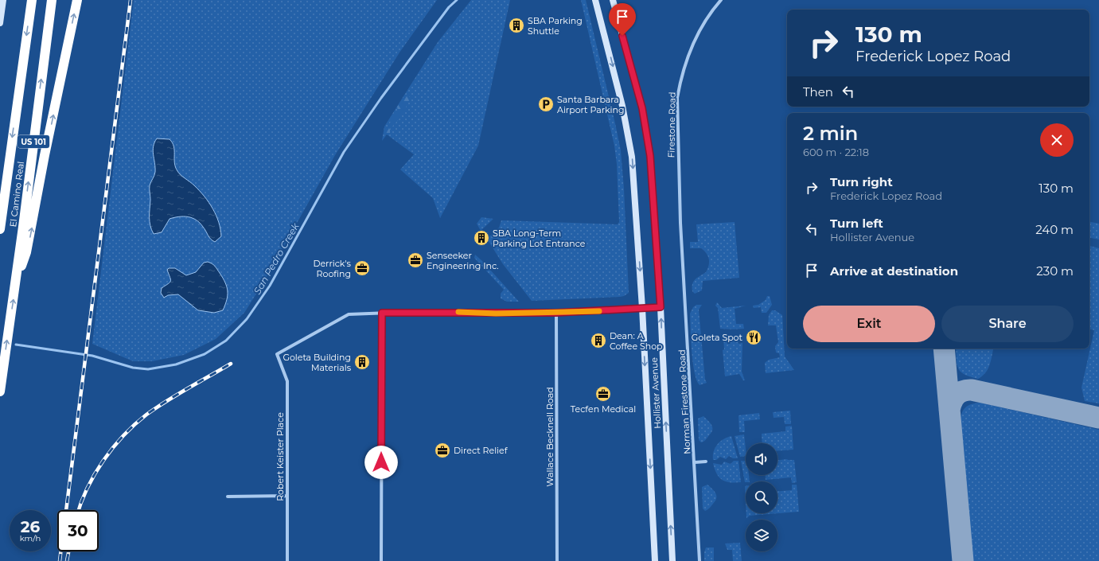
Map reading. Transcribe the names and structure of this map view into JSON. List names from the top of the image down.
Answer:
{
  "streets": {
    "highway": ["US 101", "El Camino Real"],
    "main road": ["Hollister Avenue"],
    "street": [
      "Firestone Road",
      "Norman Firestone Road",
      "Wallace Becknell Road",
      "Robert Keister Place"
    ]
  },
  "crossings": [
    ["Firestone Road", "Norman Firestone Road"]
  ],
  "water": ["San Pedro Creek"],
  "places": {
    "building": [
      "SBA Parking Shuttle",
      "SBA Long-Term Parking Lot Entrance",
      "Dean: A Coffee Shop",
      "Goleta Building Materials"
    ],
    "parking": ["Santa Barbara Airport Parking"],
    "office": [
      "Senseeker Engineering Inc.",
      "Derrick's Roofing",
      "Tecfen Medical",
      "Direct Relief"
    ],
    "restaurant": ["Goleta Spot"]
  },
  "page": {
    "turn": ["130 m", "Frederick Lopez Road"],
    "then": "Then",
    "heading": ["2 min", "600 m · 22:18"],
    "list": [
      {
        "name": "Turn right",
        "note": "Frederick Lopez Road",
        "value": "130 m"
      },
      {
        "name": "Turn left",
        "note": "Hollister Avenue",
        "value": "240 m"
      },
      {
        "name": "Arrive at destination",
        "value": "230 m"
      }
    ],
    "buttons": ["Exit", "Share"],
    "speed": "26 km/h",
    "limit": "30"
  }
}
